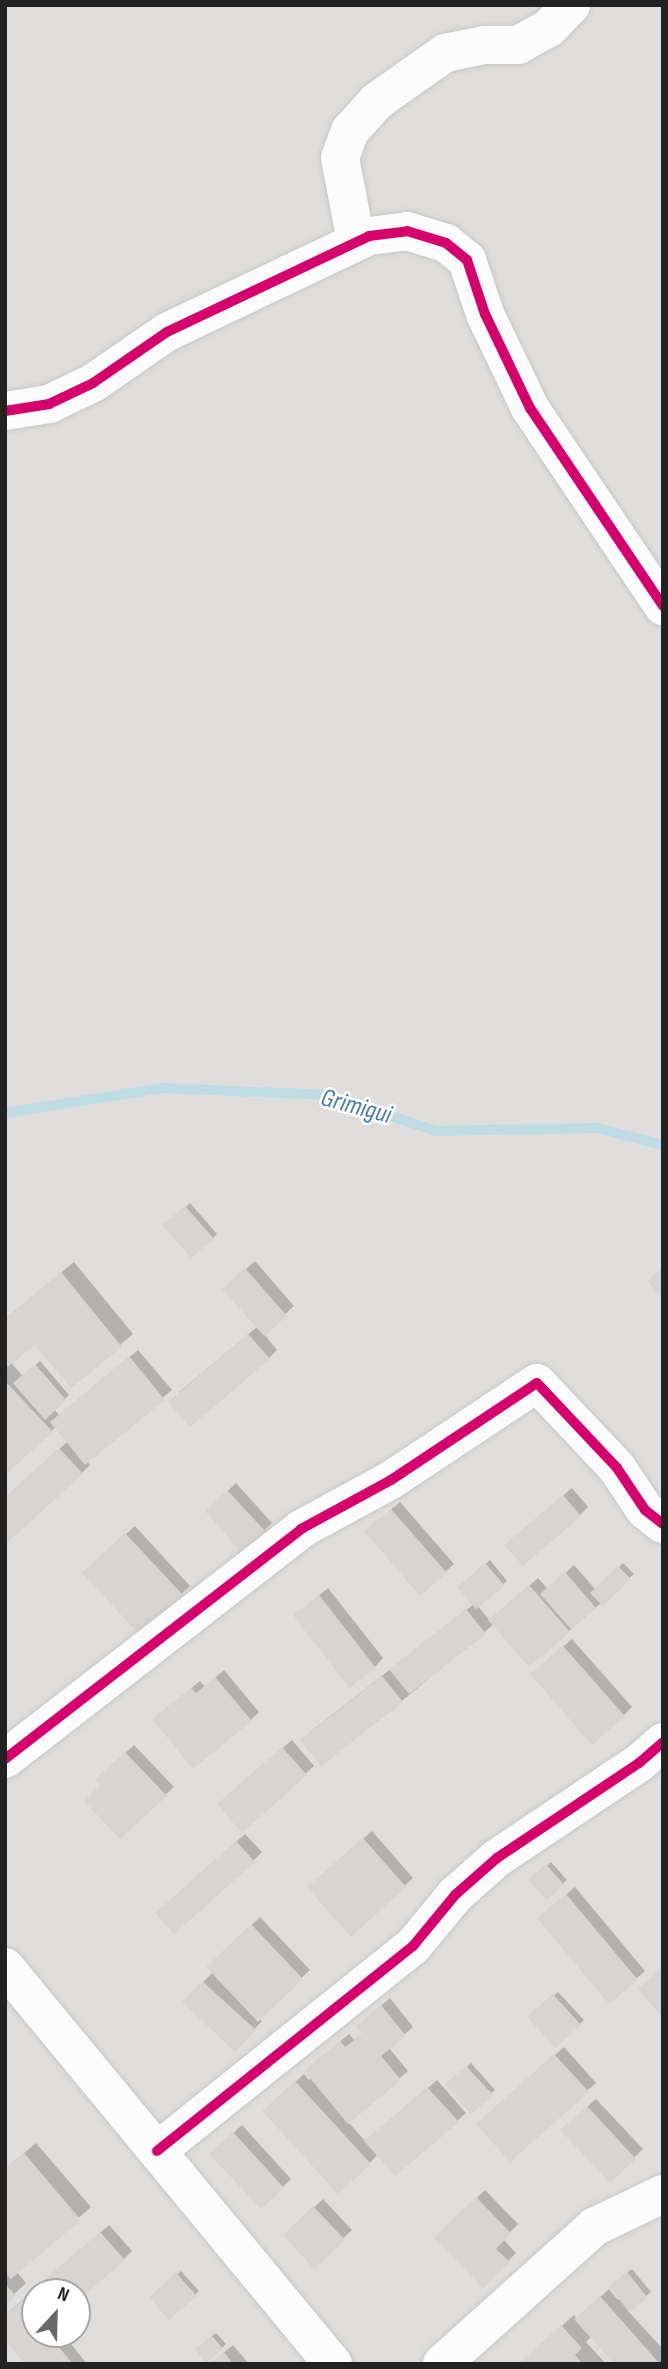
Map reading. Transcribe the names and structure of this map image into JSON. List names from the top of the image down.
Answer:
{
  "water": ["Grimigui"],
  "north": "top"
}
